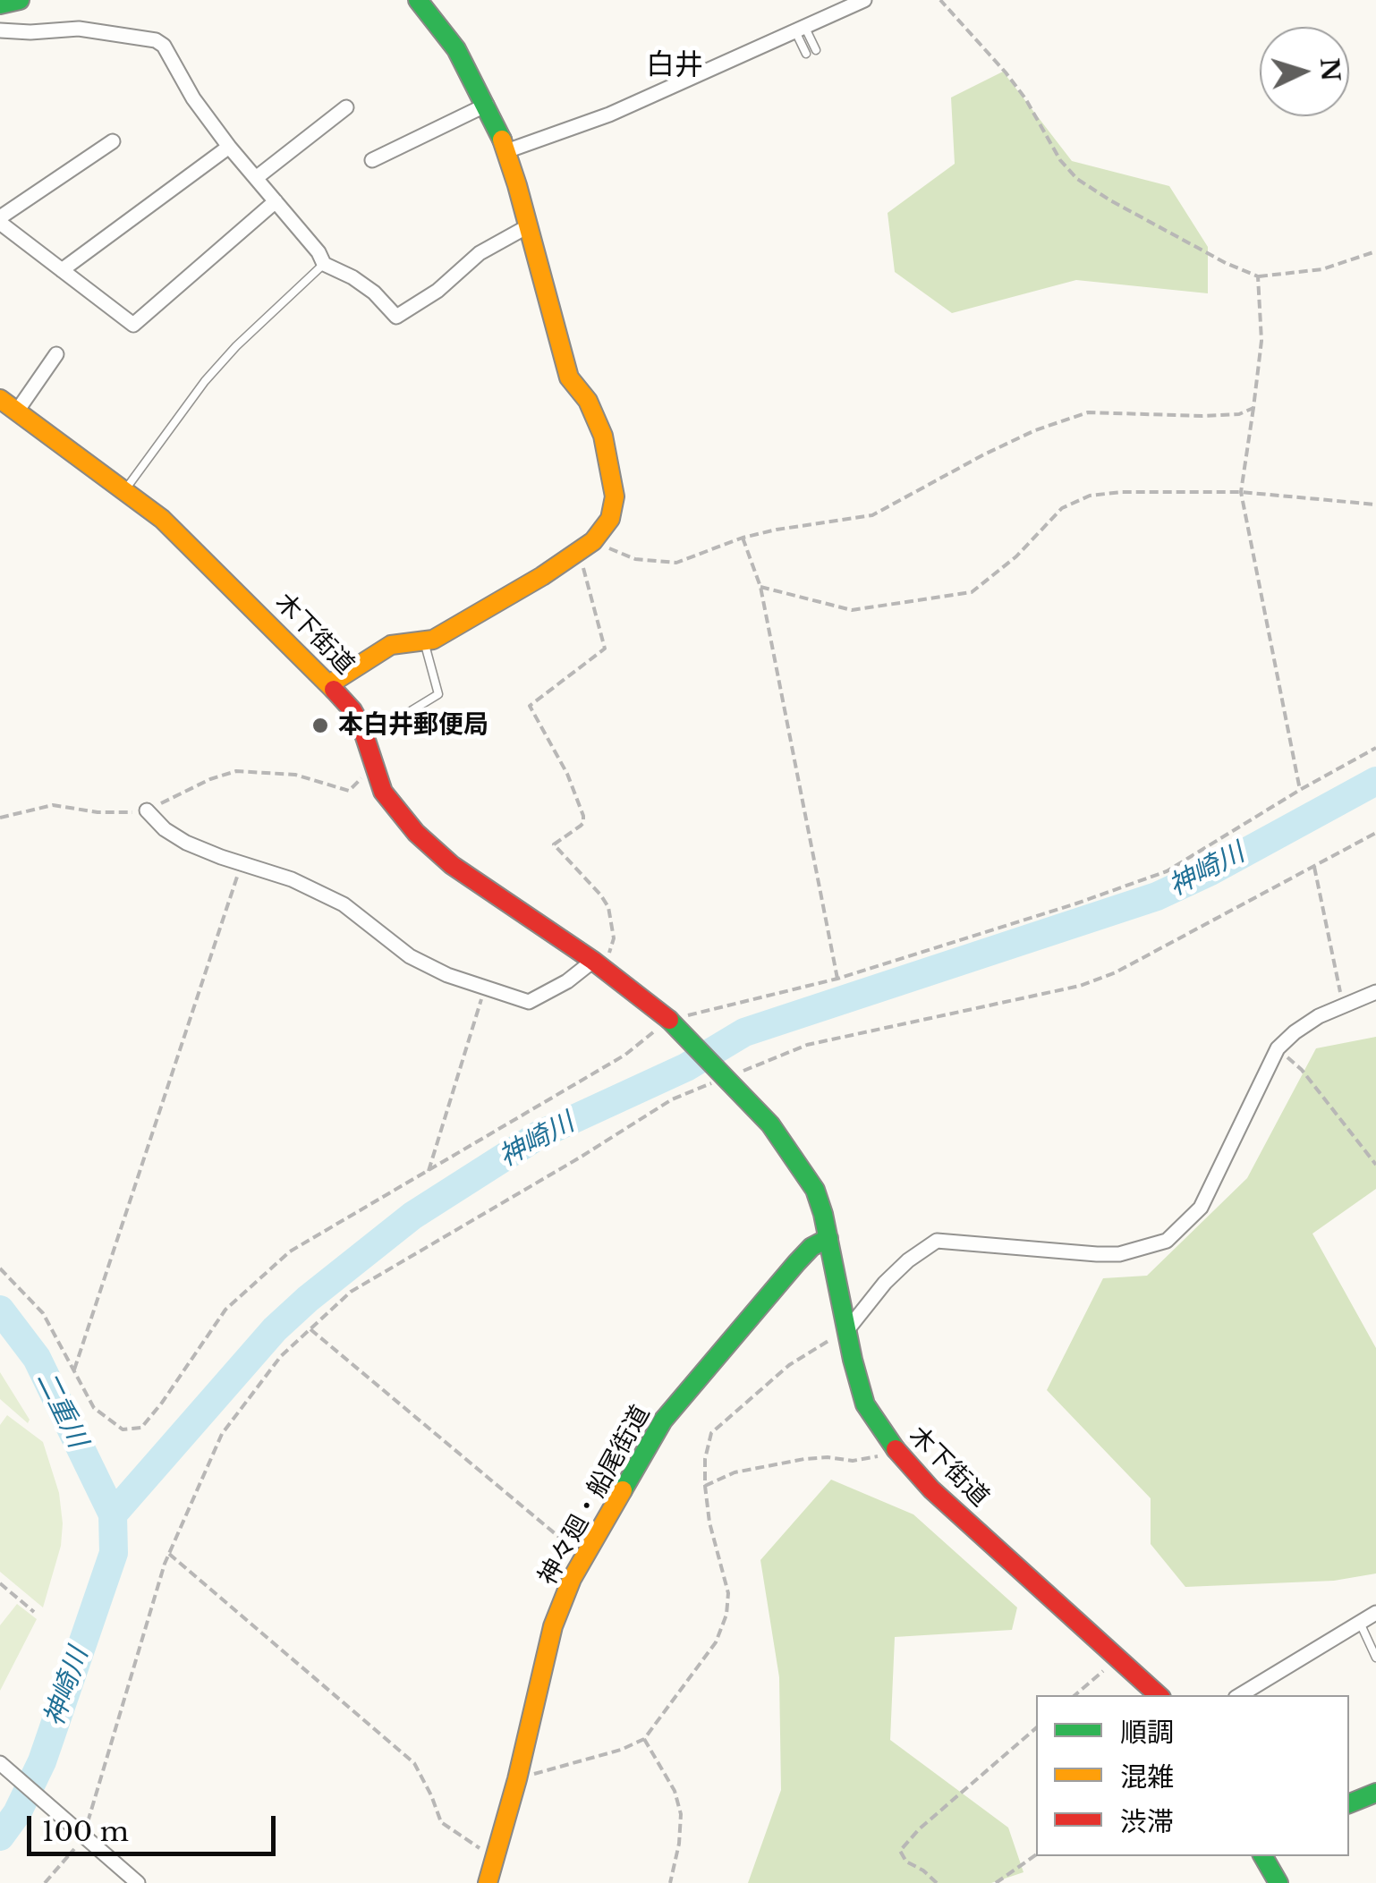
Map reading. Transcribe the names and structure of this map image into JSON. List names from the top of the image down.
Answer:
{
  "streets": {
    "main road": ["木下街道", "神々廻・船尾街道"]
  },
  "crossings": [
    ["木下街道", "神々廻・船尾街道"]
  ],
  "districts": ["白井"],
  "water": ["神崎川", "二重川"],
  "places": ["本白井郵便局"],
  "legend": ["順調", "混雑", "渋滞"],
  "scale_bar": "100 m",
  "north": "right"
}
